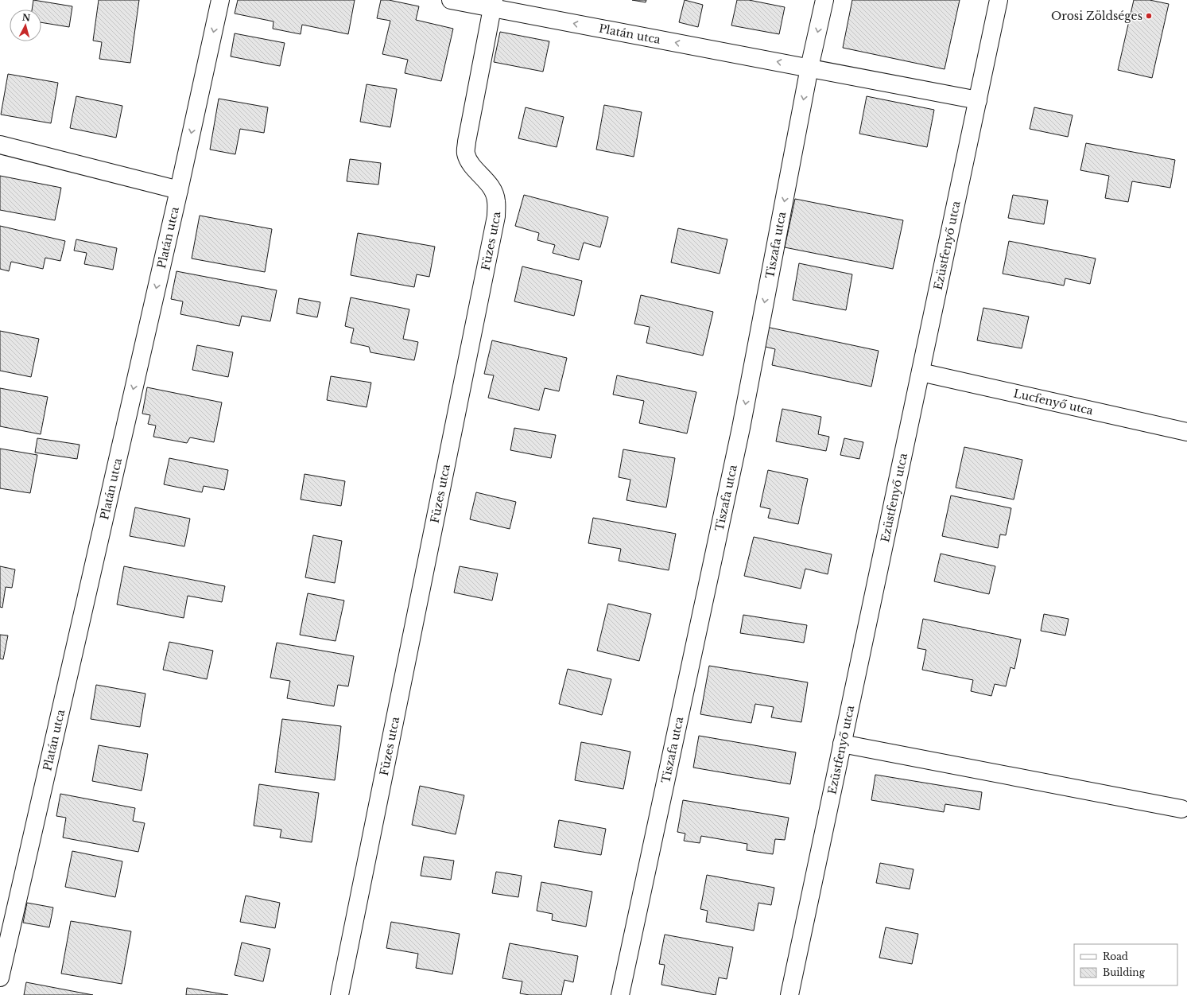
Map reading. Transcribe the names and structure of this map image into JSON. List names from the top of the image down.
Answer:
{
  "streets": {
    "street": [
      "Platán utca",
      "Füzes utca",
      "Tiszafa utca",
      "Ezüstfenyő utca",
      "Lucfenyő utca"
    ]
  },
  "crossings": [
    ["Platán utca", "Füzes utca"],
    ["Platán utca", "Tiszafa utca"],
    ["Platán utca", "Ezüstfenyő utca"],
    ["Ezüstfenyő utca", "Lucfenyő utca"]
  ],
  "one_way": ["Tiszafa utca"],
  "places": ["Orosi Zöldséges"],
  "legend": ["Road", "Building"],
  "north": "top"
}
